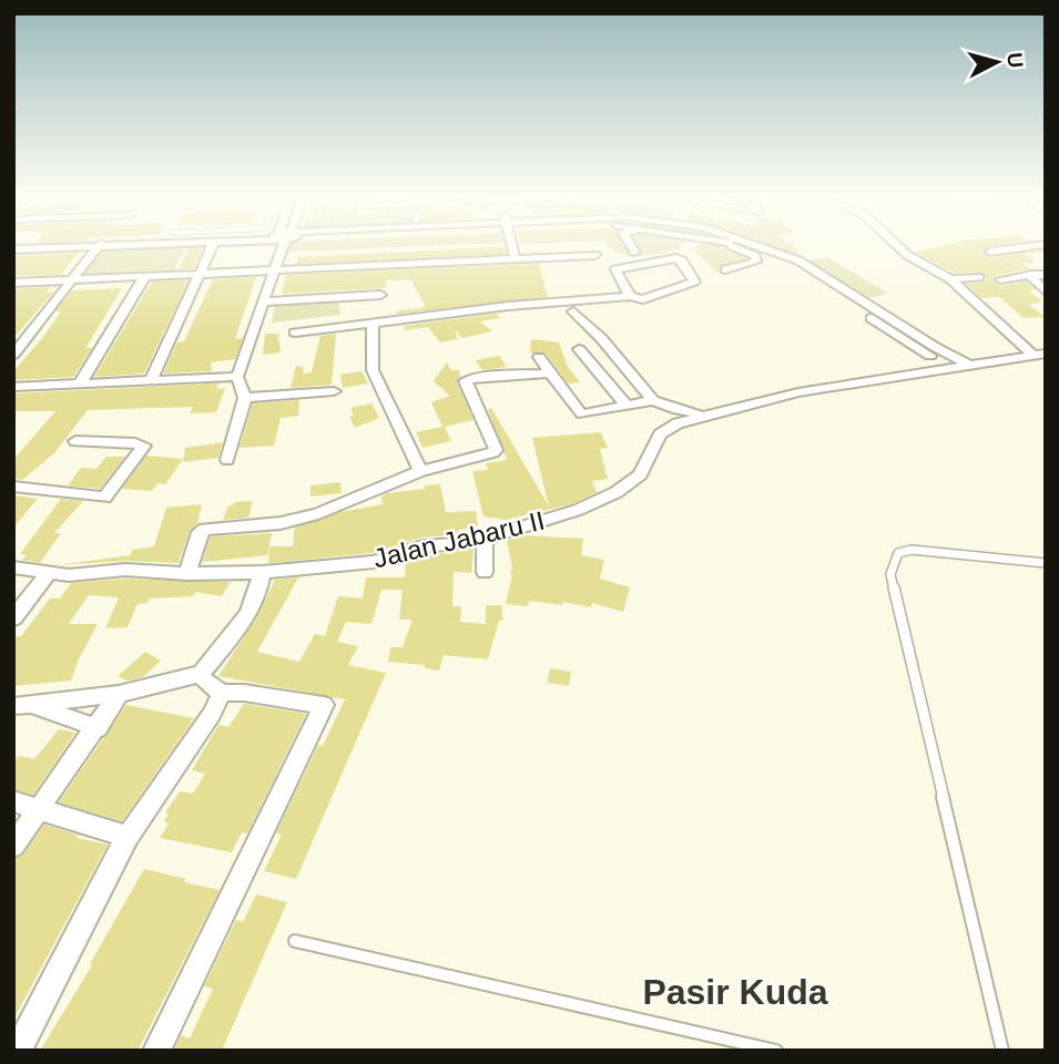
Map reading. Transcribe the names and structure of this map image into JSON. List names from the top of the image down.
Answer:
{
  "streets": {
    "street": ["Jalan Jabaru II"]
  },
  "districts": ["Pasir Kuda"],
  "north": "right"
}
